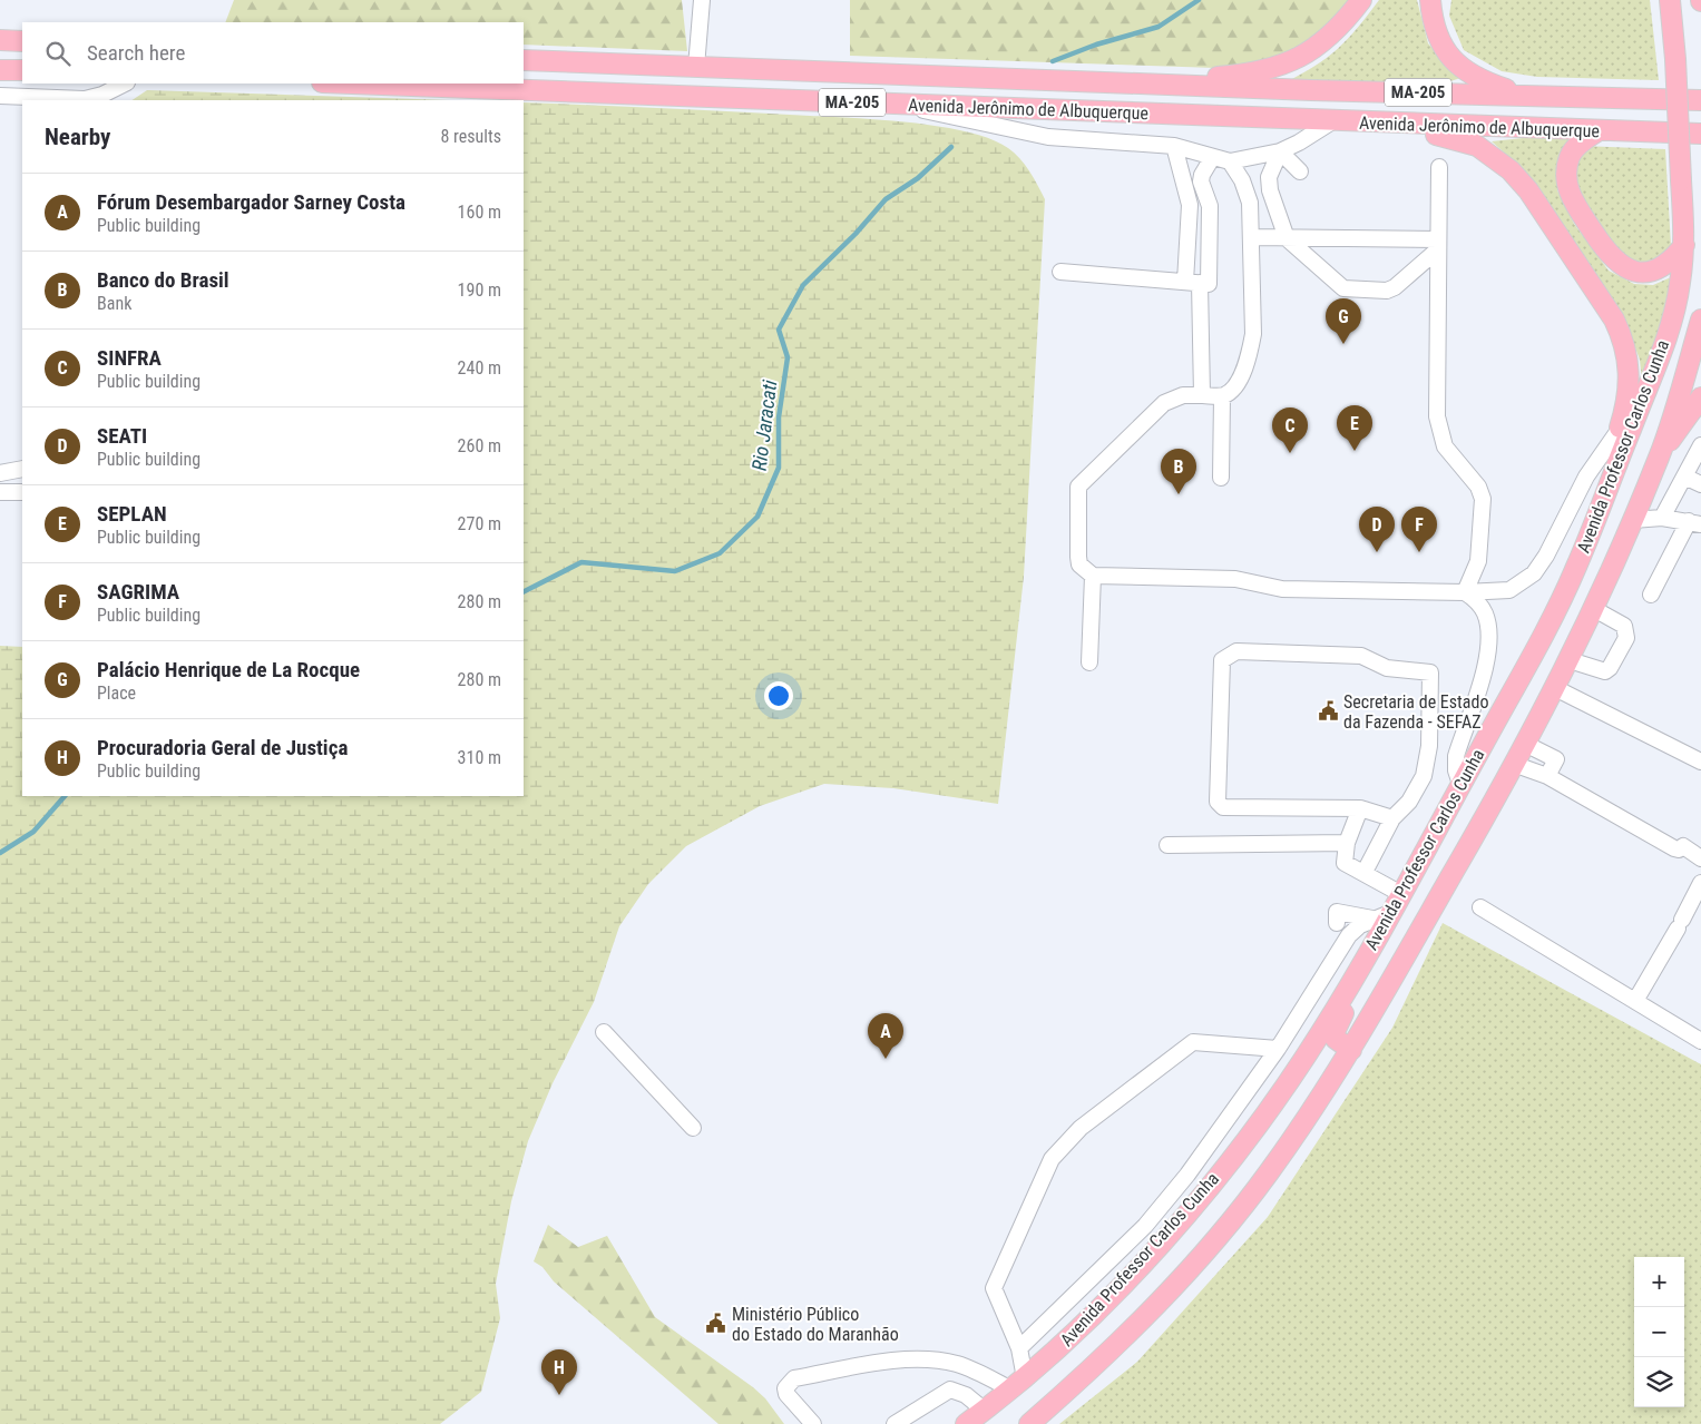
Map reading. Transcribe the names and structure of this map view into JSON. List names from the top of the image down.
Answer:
{
  "streets": {
    "main road": ["MA-205", "Avenida Jerônimo de Albuquerque", "Avenida Professor Carlos Cunha"]
  },
  "water": ["Rio Jaracati"],
  "places": {
    "public building": ["Secretaria de Estado da Fazenda - SEFAZ", "Ministério Público do Estado do Maranhão"]
  },
  "page": {
    "search": "Search here",
    "heading": ["Nearby", "8 results"],
    "list": [
      {
        "mark": "A",
        "name": "Fórum Desembargador Sarney Costa",
        "note": "Public building",
        "value": "160 m"
      },
      {
        "mark": "B",
        "name": "Banco do Brasil",
        "note": "Bank",
        "value": "190 m"
      },
      {
        "mark": "C",
        "name": "SINFRA",
        "note": "Public building",
        "value": "240 m"
      },
      {
        "mark": "D",
        "name": "SEATI",
        "note": "Public building",
        "value": "260 m"
      },
      {
        "mark": "E",
        "name": "SEPLAN",
        "note": "Public building",
        "value": "270 m"
      },
      {
        "mark": "F",
        "name": "SAGRIMA",
        "note": "Public building",
        "value": "280 m"
      },
      {
        "mark": "G",
        "name": "Palácio Henrique de La Rocque",
        "note": "Place",
        "value": "280 m"
      },
      {
        "mark": "H",
        "name": "Procuradoria Geral de Justiça",
        "note": "Public building",
        "value": "310 m"
      }
    ],
    "pins": [
      "G",
      "E",
      "C",
      "B",
      "D",
      "F",
      "A",
      "H"
    ],
    "map_buttons": ["+", "−"]
  }
}
